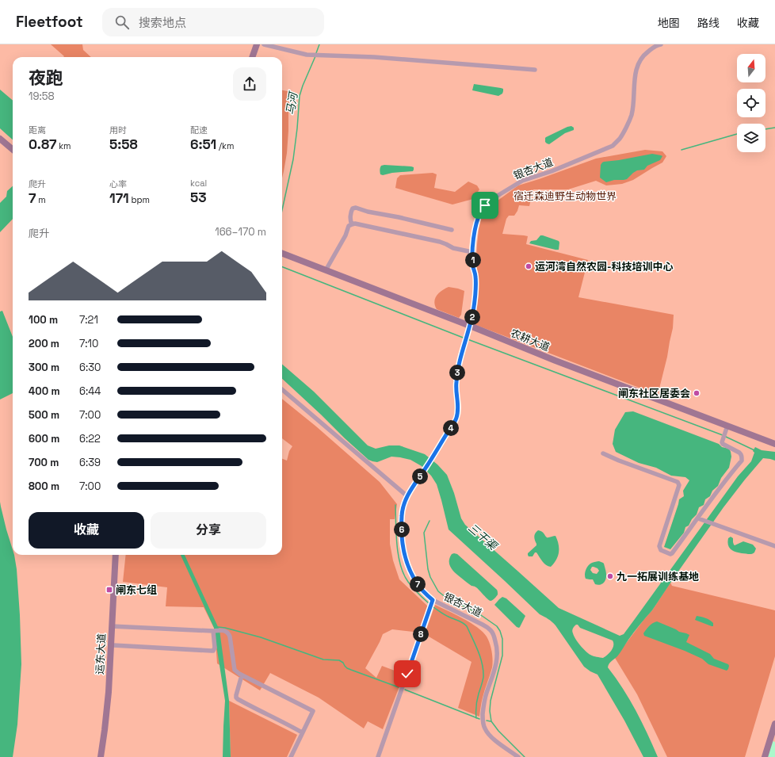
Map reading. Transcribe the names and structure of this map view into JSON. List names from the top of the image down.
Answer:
{
  "streets": {
    "street": ["银杏大道", "农耕大道", "运东大道"]
  },
  "crossings": [
    ["银杏大道", "农耕大道"]
  ],
  "water": ["马河", "三干渠"],
  "parks": ["宿迁森迪野生动物世界"],
  "places": {
    "other": ["运河湾自然农园-科技培训中心", "闸东社区居委会", "九一拓展训练基地"],
    "transit": ["闸东七组"]
  },
  "north": "top",
  "page": {
    "header": "Fleetfoot",
    "search": "搜索地点",
    "nav": ["地图", "路线", "收藏"],
    "heading": ["夜跑", "19:58"],
    "stats": [
      ["距离", "0.87 km"],
      ["用时", "5:58"],
      ["配速", "6:51 /km"],
      ["爬升", "7 m"],
      ["心率", "171 bpm"],
      ["kcal", "53"]
    ],
    "chart": ["爬升", "166–170 m"],
    "pins": [
      "1",
      "2",
      "3",
      "4",
      "5",
      "6",
      "7",
      "8"
    ],
    "list": [
      {
        "name": "100 m",
        "note": "7:21"
      },
      {
        "name": "200 m",
        "note": "7:10"
      },
      {
        "name": "300 m",
        "note": "6:30"
      },
      {
        "name": "400 m",
        "note": "6:44"
      },
      {
        "name": "500 m",
        "note": "7:00"
      },
      {
        "name": "600 m",
        "note": "6:22"
      },
      {
        "name": "700 m",
        "note": "6:39"
      },
      {
        "name": "800 m",
        "note": "7:00"
      }
    ],
    "buttons": ["收藏", "分享"]
  }
}
